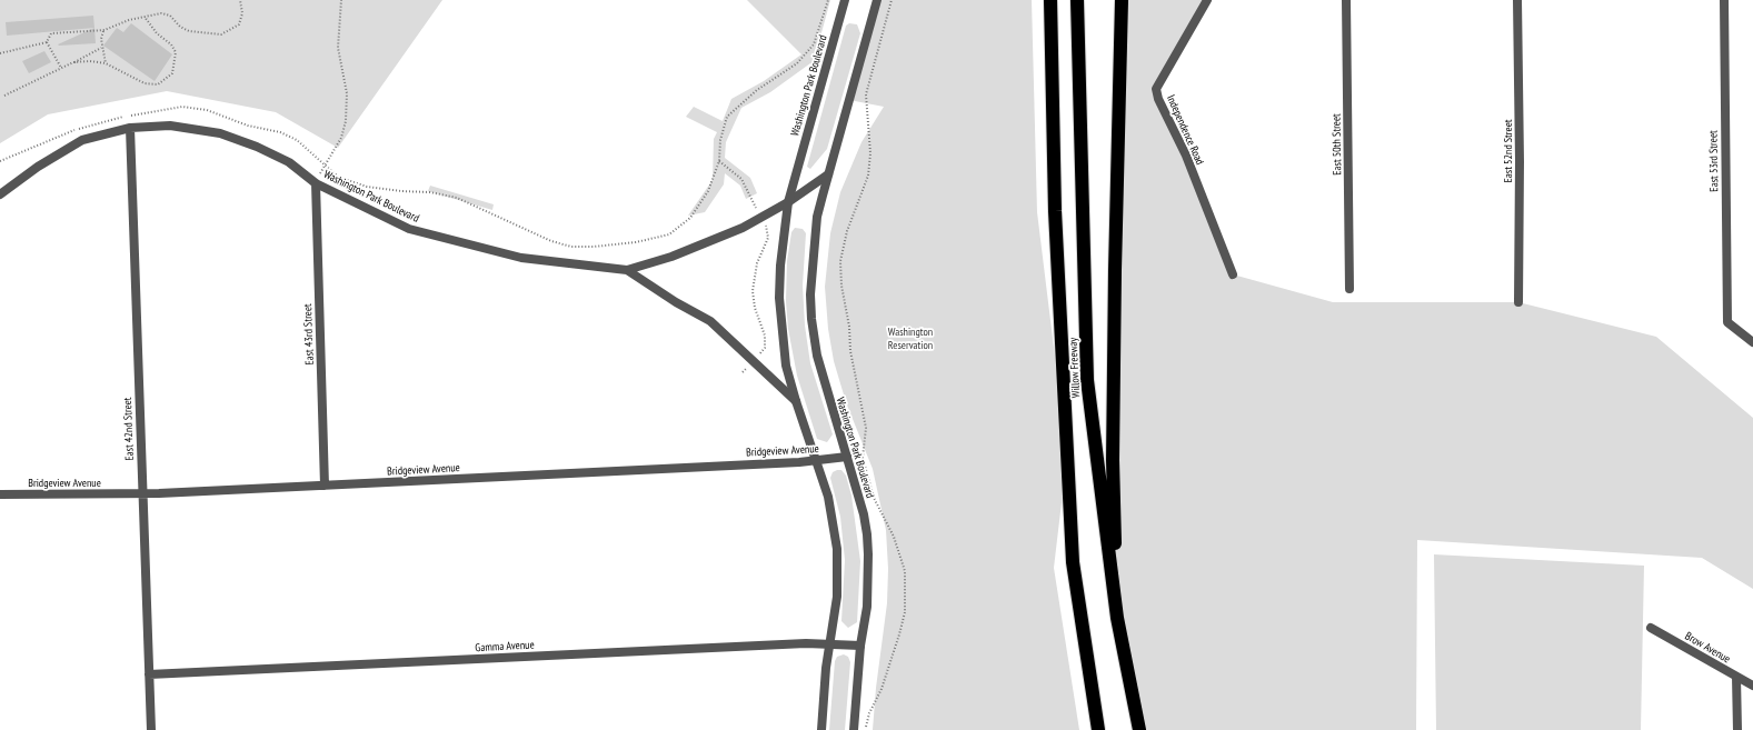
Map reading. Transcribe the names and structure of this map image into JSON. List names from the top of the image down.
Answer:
{
  "streets": {
    "highway": ["Willow Freeway"],
    "street": [
      "Washington Park Boulevard",
      "Independence Road",
      "East 50th Street",
      "East 52nd Street",
      "East 53rd Street",
      "East 43rd Street",
      "East 42nd Street",
      "Bridgeview Avenue",
      "Gamma Avenue",
      "Brow Avenue"
    ]
  },
  "crossings": [
    ["Washington Park Boulevard", "East 43rd Street"],
    ["Washington Park Boulevard", "East 42nd Street"],
    ["Washington Park Boulevard", "Bridgeview Avenue"],
    ["Washington Park Boulevard", "Gamma Avenue"],
    ["East 43rd Street", "Bridgeview Avenue"],
    ["East 42nd Street", "Bridgeview Avenue"],
    ["East 42nd Street", "Gamma Avenue"]
  ],
  "parks": ["Washington Reservation"]
}
